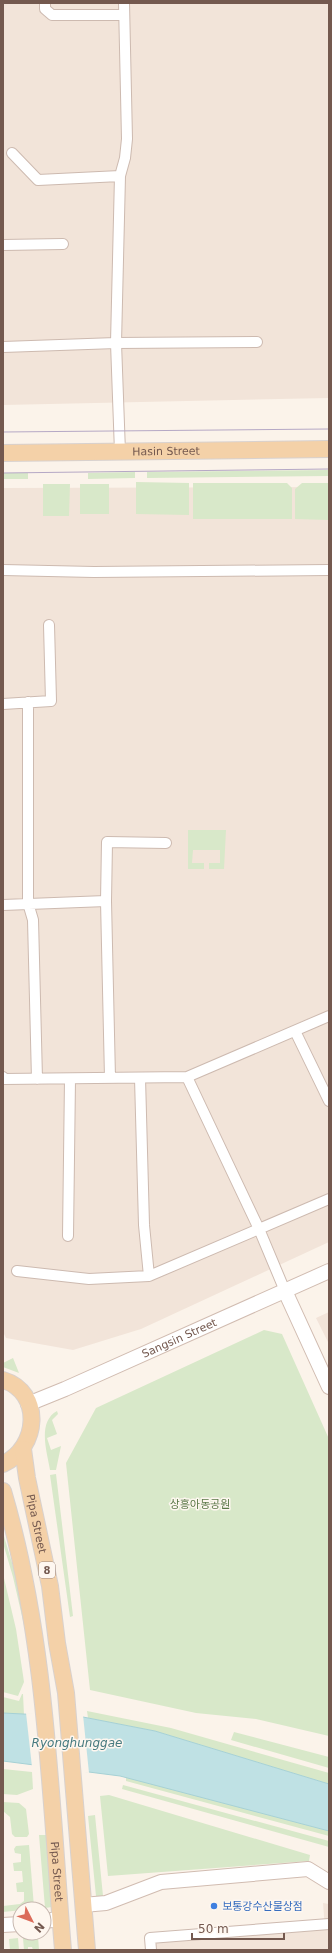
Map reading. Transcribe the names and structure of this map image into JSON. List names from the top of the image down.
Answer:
{
  "streets": {
    "main road": ["Hasin Street", "Pipa Street", "8"],
    "street": ["Sangsin Street"]
  },
  "water": ["Ryonghunggae"],
  "parks": ["상흥아동공원"],
  "places": ["보통강수산물상점"],
  "scale_bar": "50 m",
  "north": "bottom right"
}
